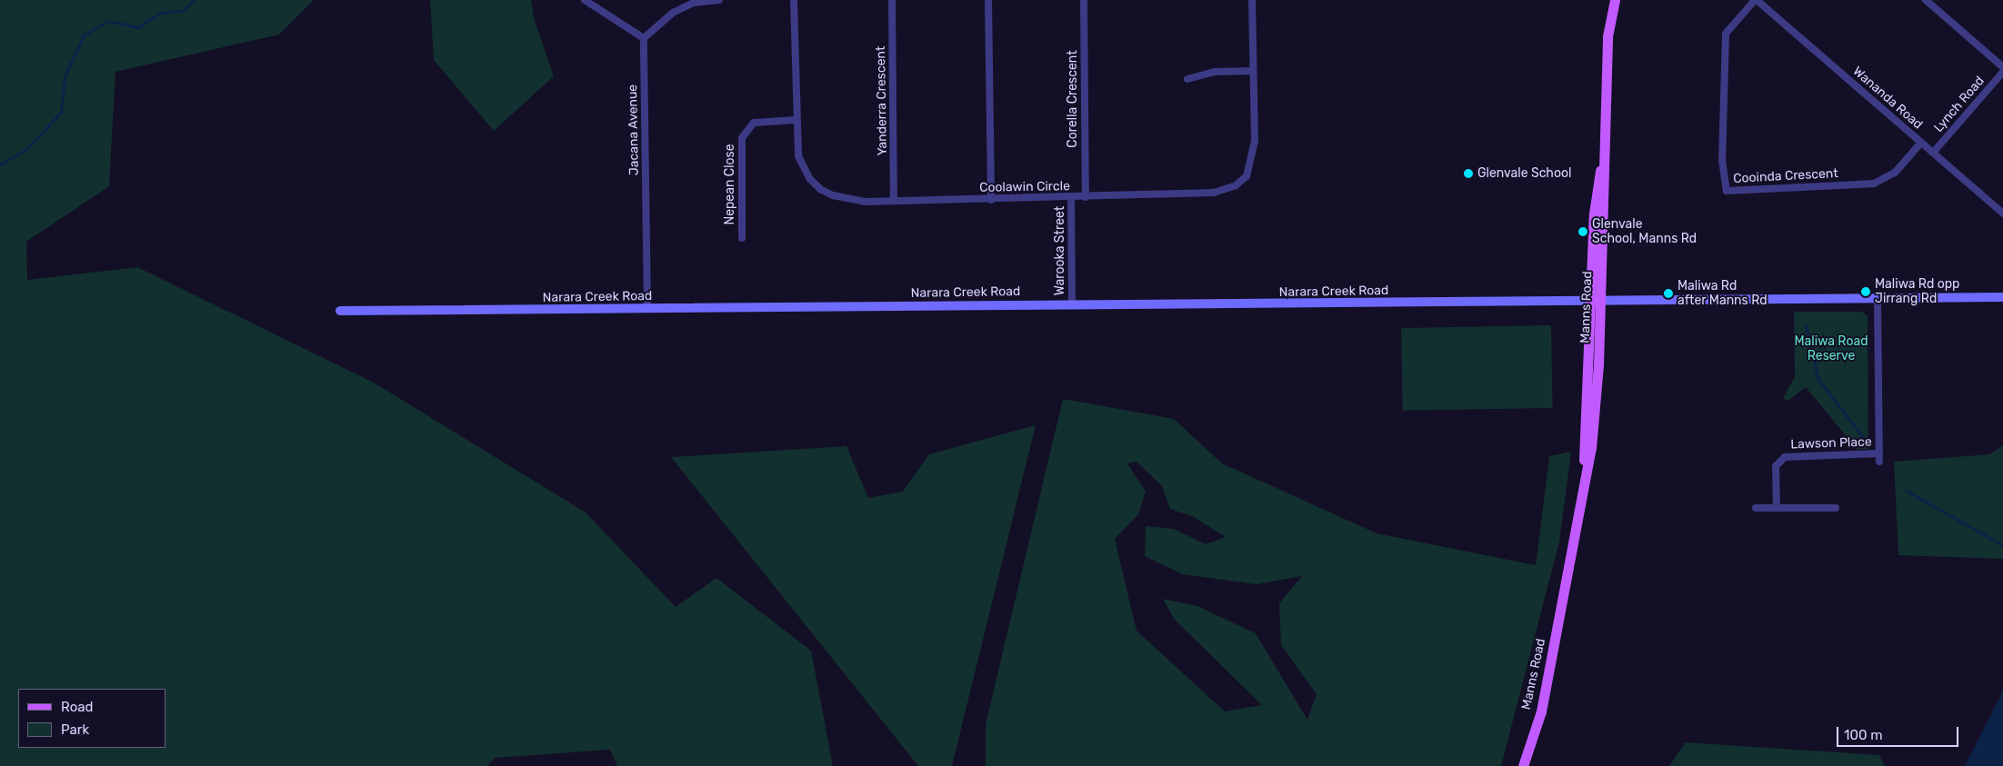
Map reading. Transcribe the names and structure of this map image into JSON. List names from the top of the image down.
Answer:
{
  "streets": {
    "main road": ["Manns Road"],
    "street": [
      "Wananda Road",
      "Corella Crescent",
      "Yanderra Crescent",
      "Lynch Road",
      "Jacana Avenue",
      "Cooinda Crescent",
      "Nepean Close",
      "Coolawin Circle",
      "Warooka Street",
      "Narara Creek Road",
      "Lawson Place"
    ]
  },
  "crossings": [
    ["Wananda Road", "Lynch Road"],
    ["Wananda Road", "Cooinda Crescent"],
    ["Corella Crescent", "Coolawin Circle"],
    ["Yanderra Crescent", "Coolawin Circle"],
    ["Jacana Avenue", "Narara Creek Road"],
    ["Nepean Close", "Coolawin Circle"],
    ["Coolawin Circle", "Warooka Street"],
    ["Warooka Street", "Narara Creek Road"],
    ["Narara Creek Road", "Manns Road"],
    ["Narara Creek Road", "Lawson Place"]
  ],
  "parks": ["Maliwa Road Reserve"],
  "places": [
    "Glenvale School",
    "Glenvale School, Manns Rd",
    "Maliwa Rd opp Jirrang Rd",
    "Maliwa Rd after Manns Rd"
  ],
  "legend": ["Road", "Park"],
  "scale_bar": "100 m"
}
